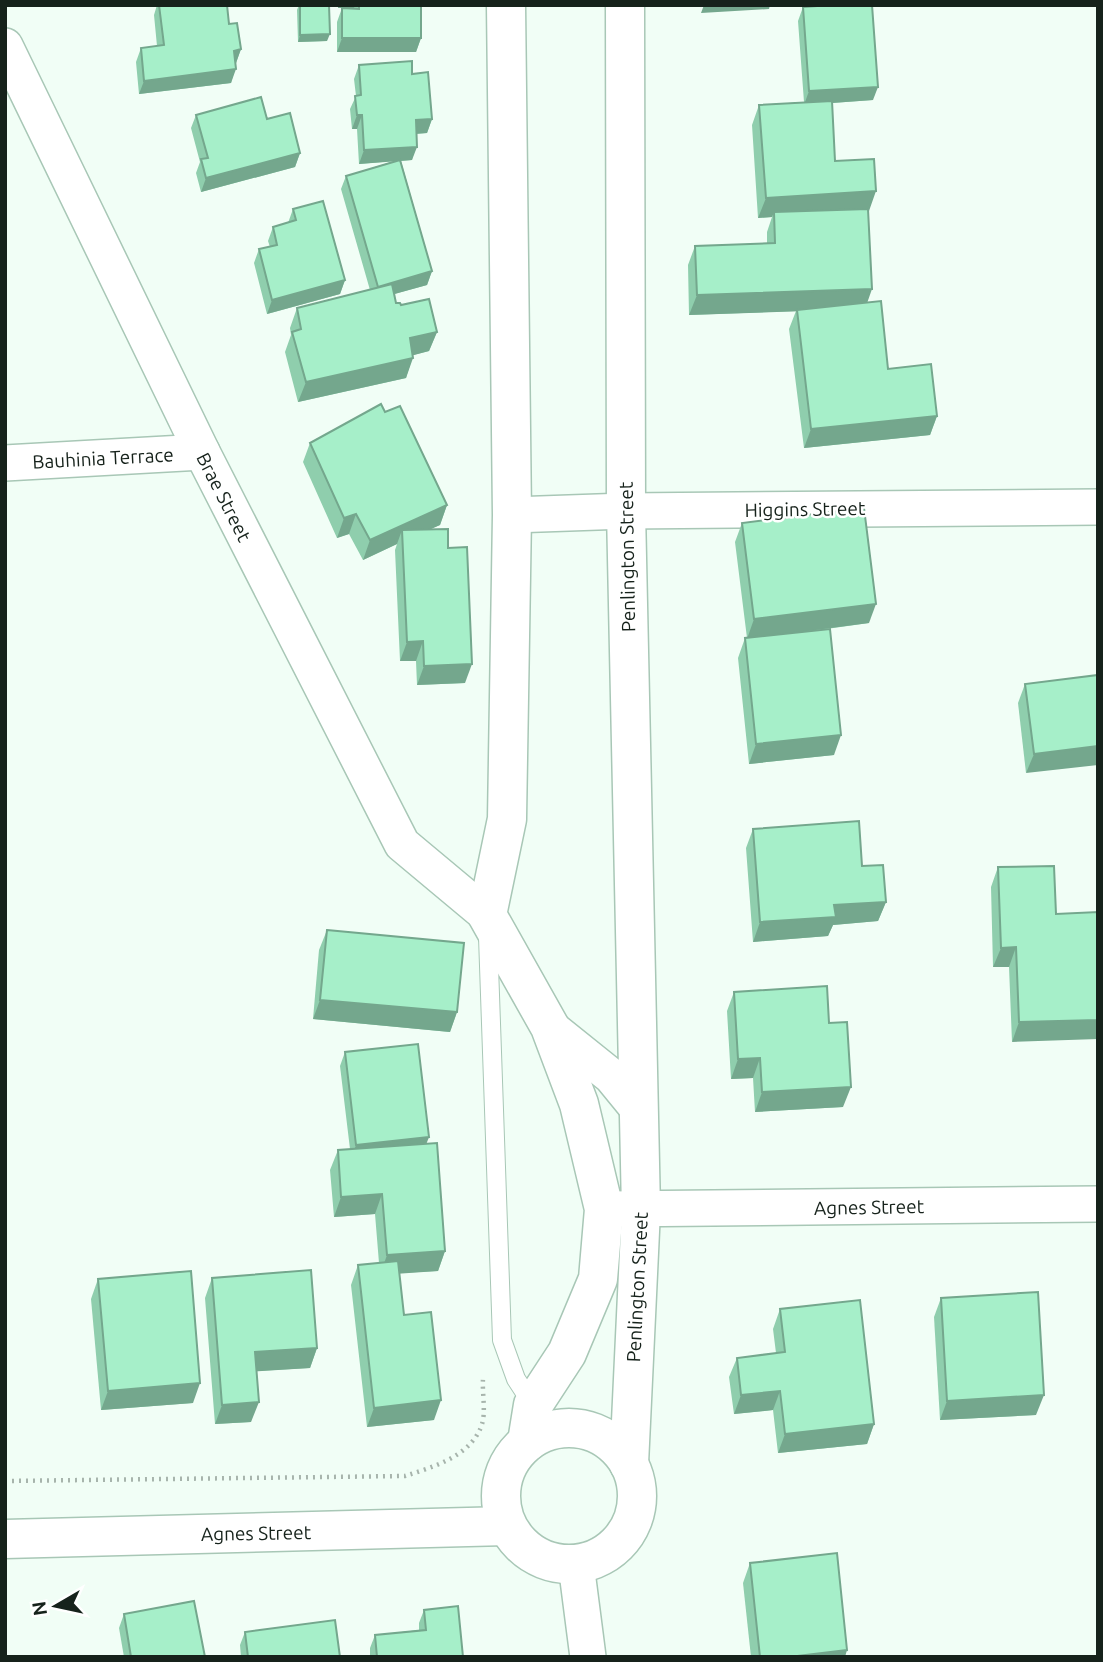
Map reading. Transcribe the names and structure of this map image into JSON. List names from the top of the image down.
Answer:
{
  "streets": {
    "street": [
      "Bauhinia Terrace",
      "Brae Street",
      "Higgins Street",
      "Penlington Street",
      "Agnes Street"
    ]
  },
  "crossings": [
    ["Bauhinia Terrace", "Brae Street"],
    ["Brae Street", "Penlington Street"],
    ["Higgins Street", "Penlington Street"],
    ["Penlington Street", "Agnes Street"]
  ],
  "north": "left"
}
